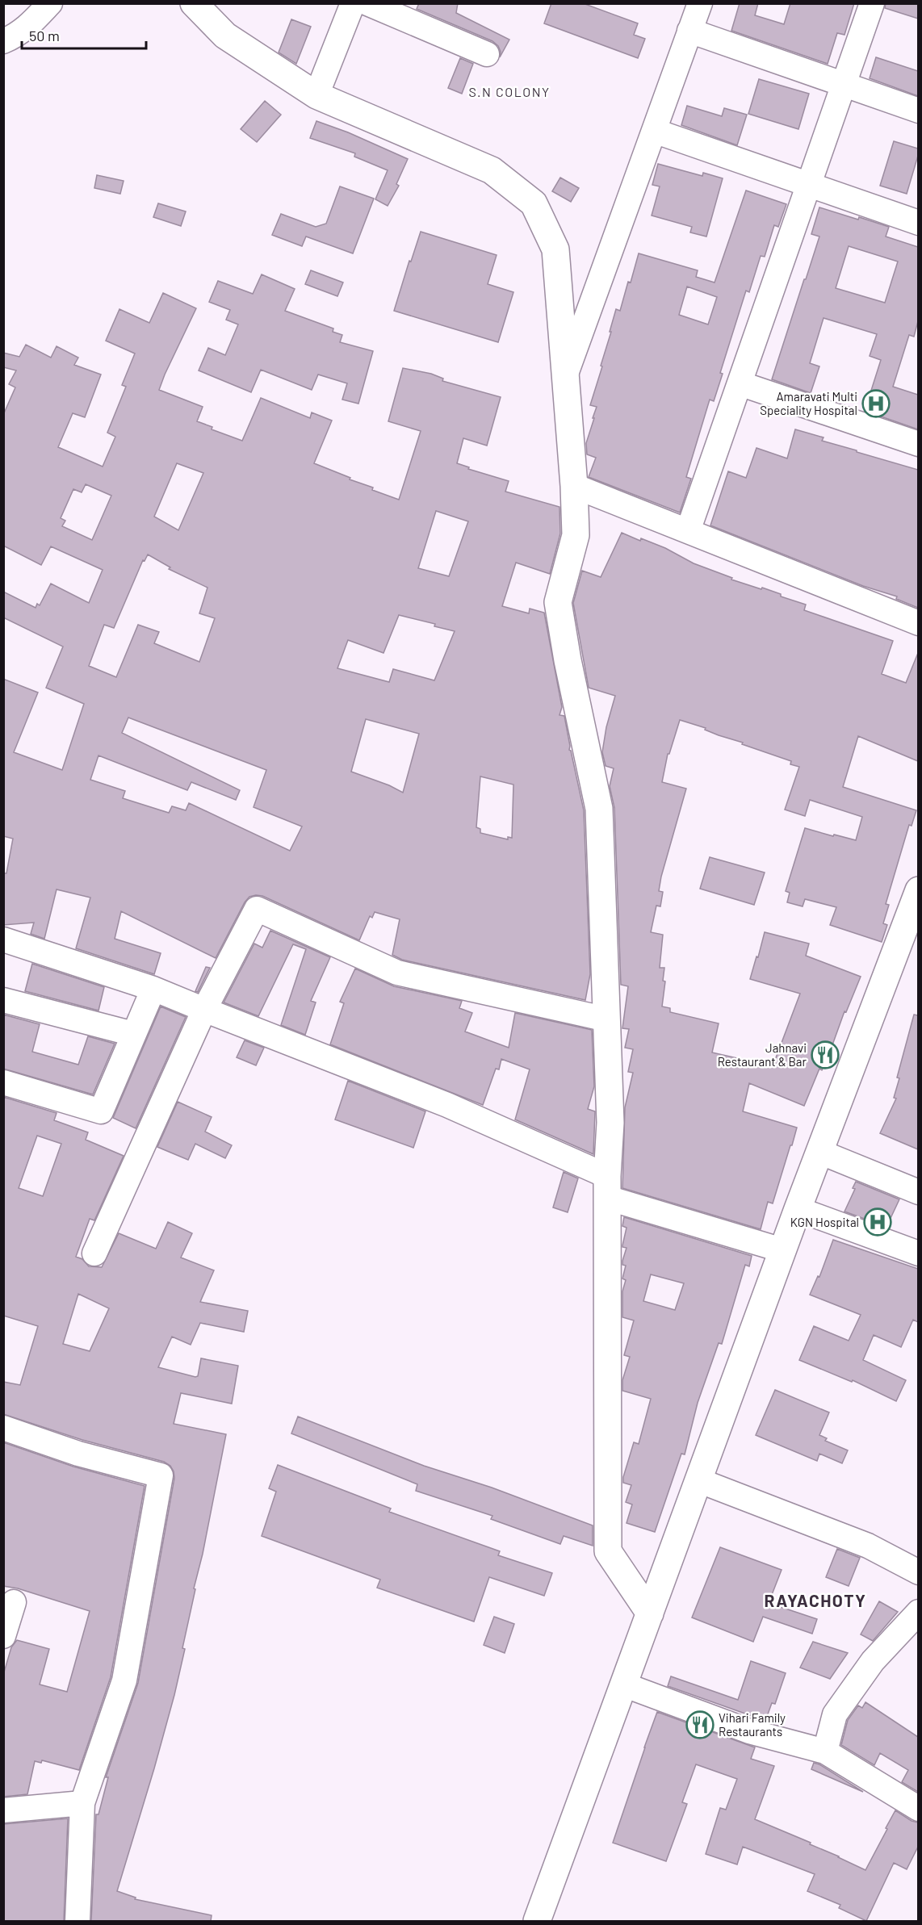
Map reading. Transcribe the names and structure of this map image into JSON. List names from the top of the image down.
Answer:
{
  "districts": ["S.N COLONY", "RAYACHOTY"],
  "places": {
    "hospital": ["Amaravati Multi Speciality Hospital", "KGN Hospital"],
    "restaurant": ["Jahnavi Restaurant & Bar", "Vihari Family Restaurants"]
  },
  "scale_bar": "50 m"
}
